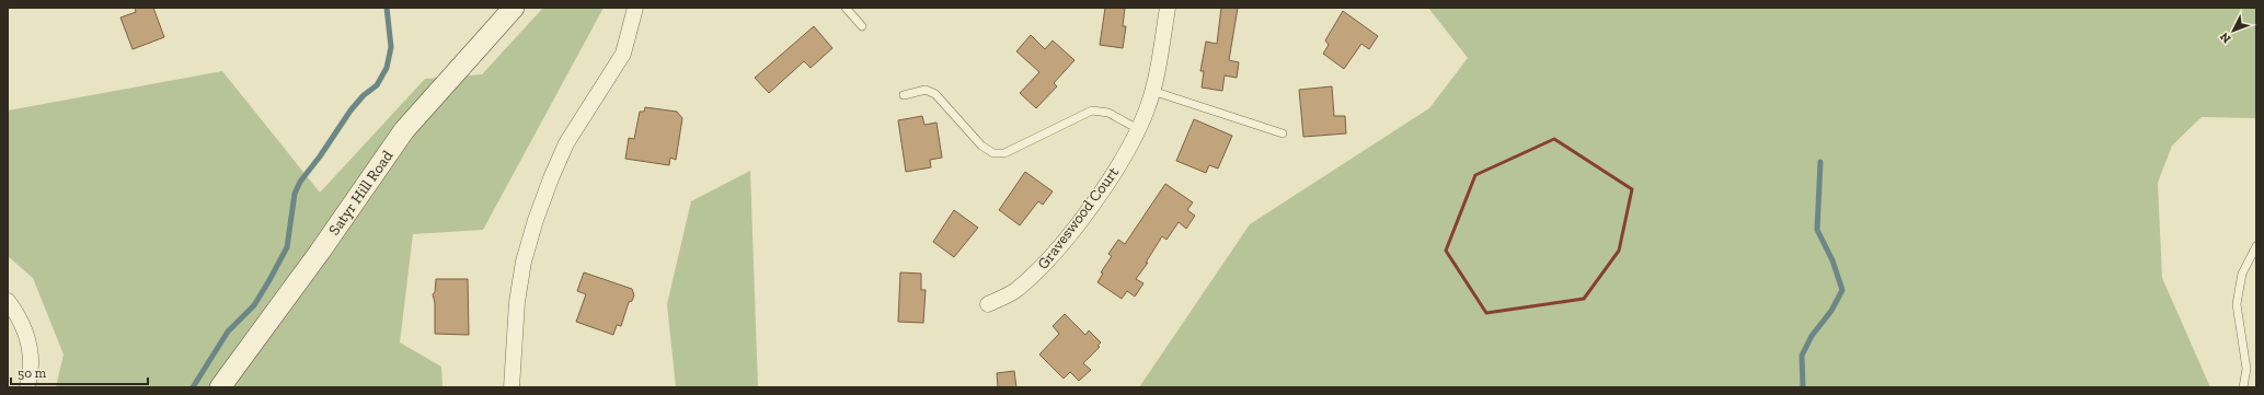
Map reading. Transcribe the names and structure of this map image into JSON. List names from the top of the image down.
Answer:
{
  "streets": {
    "street": ["Satyr Hill Road", "Graveswood Court"]
  },
  "scale_bar": "50 m",
  "north": "bottom left"
}
